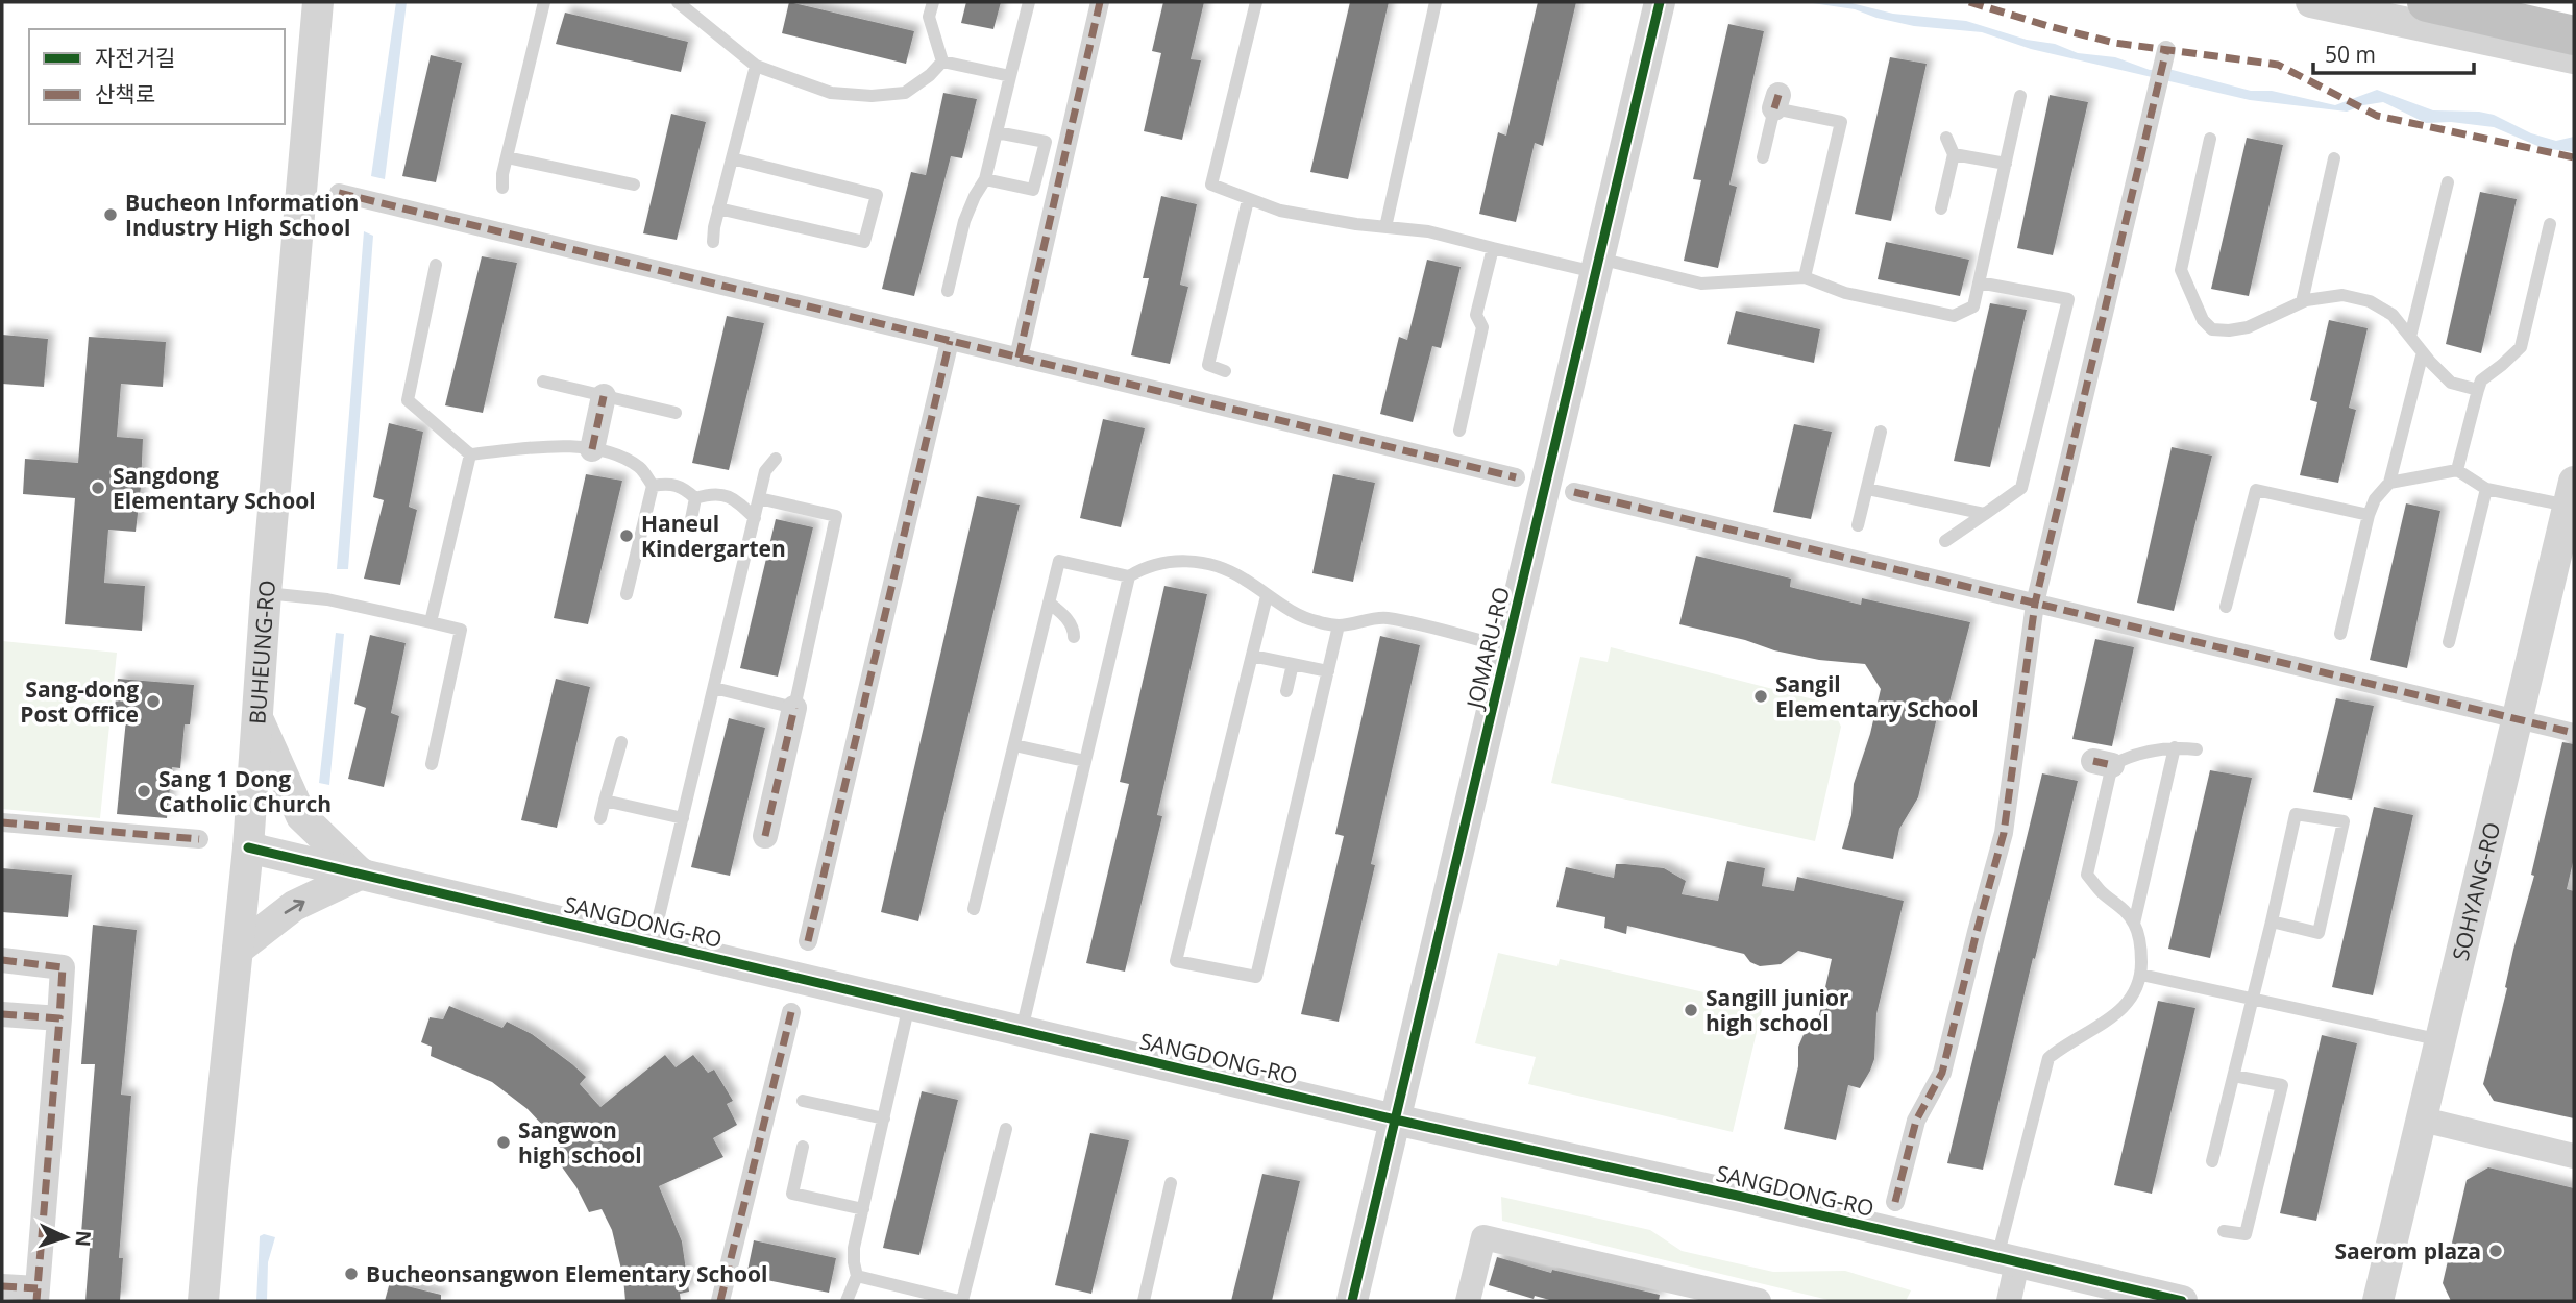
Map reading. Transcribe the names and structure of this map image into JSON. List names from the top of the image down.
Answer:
{
  "streets": {
    "street": [
      "JOMARU-RO",
      "BUHEUNG-RO",
      "SOHYANG-RO",
      "SANGDONG-RO"
    ]
  },
  "crossings": [
    ["JOMARU-RO", "SANGDONG-RO"],
    ["BUHEUNG-RO", "SANGDONG-RO"]
  ],
  "places": [
    "Bucheon Information Industry High School",
    "Sangdong Elementary School",
    "Haneul Kindergarten",
    "Sangil Elementary School",
    "Sang-dong Post Office",
    "Sang 1 Dong Catholic Church",
    "Sangill junior high school",
    "Sangwon high school",
    "Saerom plaza",
    "Bucheonsangwon Elementary School"
  ],
  "legend": ["자전거길", "산책로"],
  "scale_bar": "50 m",
  "north": "right"
}
